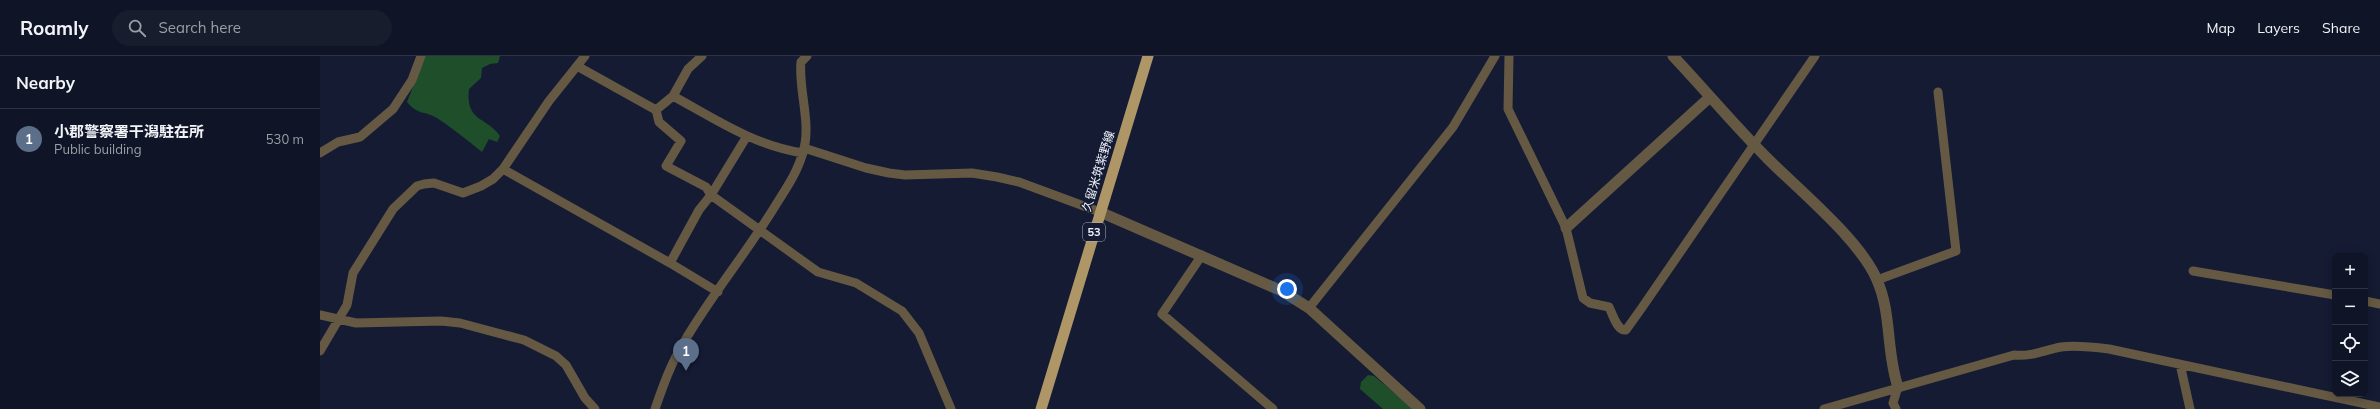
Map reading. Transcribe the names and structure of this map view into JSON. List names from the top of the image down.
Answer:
{
  "streets": {
    "main road": ["久留米筑紫野線", "53"]
  },
  "page": {
    "header": "Roamly",
    "search": "Search here",
    "nav": ["Map", "Layers", "Share"],
    "heading": "Nearby",
    "list": [
      {
        "mark": "1",
        "name": "小郡警察署干潟駐在所",
        "note": "Public building",
        "value": "530 m"
      }
    ],
    "map_buttons": ["+", "−"],
    "pins": "1"
  }
}
